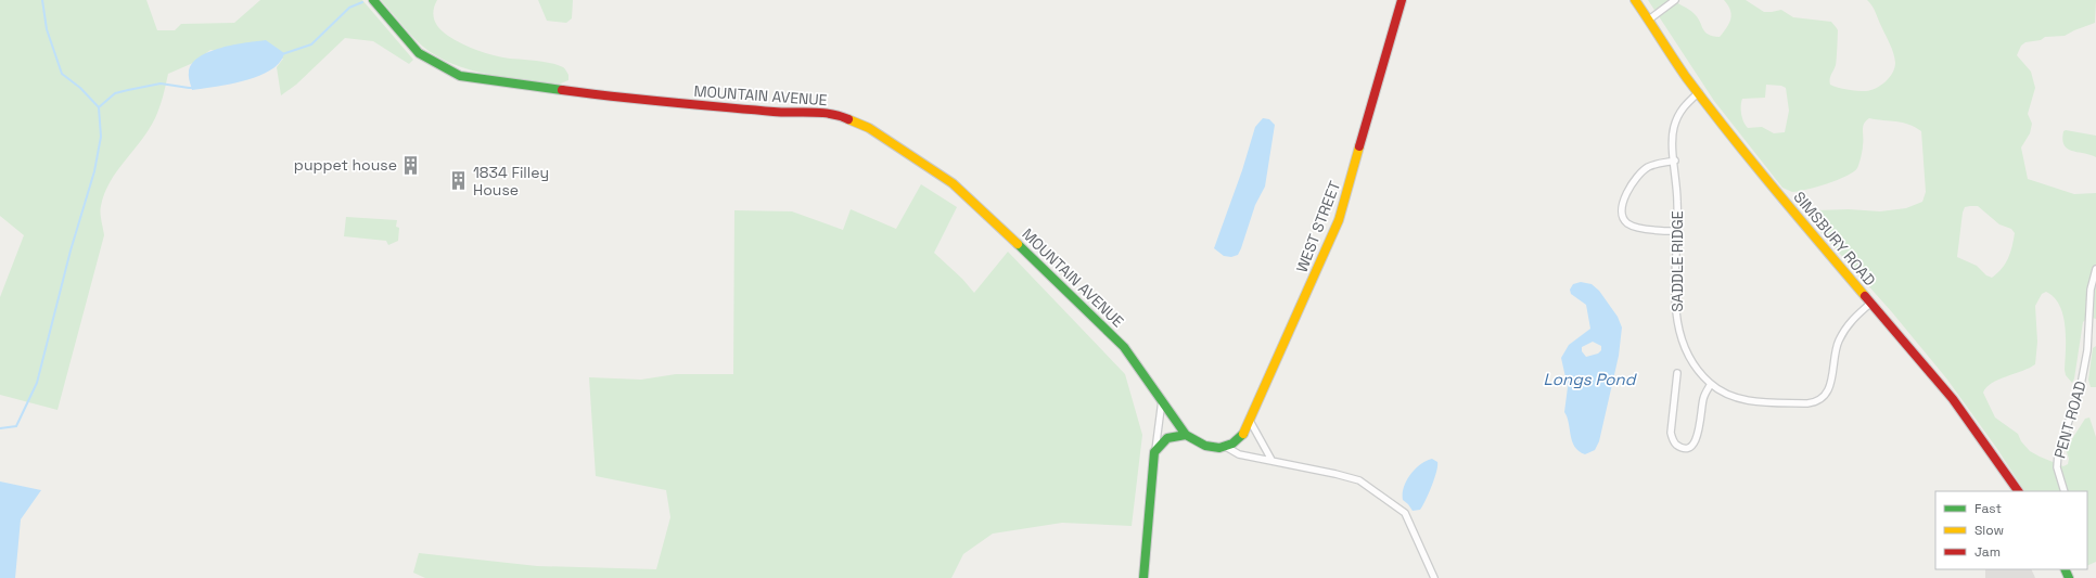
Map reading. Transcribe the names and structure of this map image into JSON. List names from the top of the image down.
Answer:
{
  "streets": {
    "street": [
      "MOUNTAIN AVENUE",
      "WEST STREET",
      "SIMSBURY ROAD",
      "SADDLE RIDGE",
      "PENT ROAD"
    ]
  },
  "crossings": [
    ["MOUNTAIN AVENUE", "WEST STREET"],
    ["SIMSBURY ROAD", "SADDLE RIDGE"]
  ],
  "water": ["Longs Pond"],
  "places": {
    "building": ["puppet house", "1834 Filley House"]
  },
  "legend": ["Fast", "Slow", "Jam"]
}
